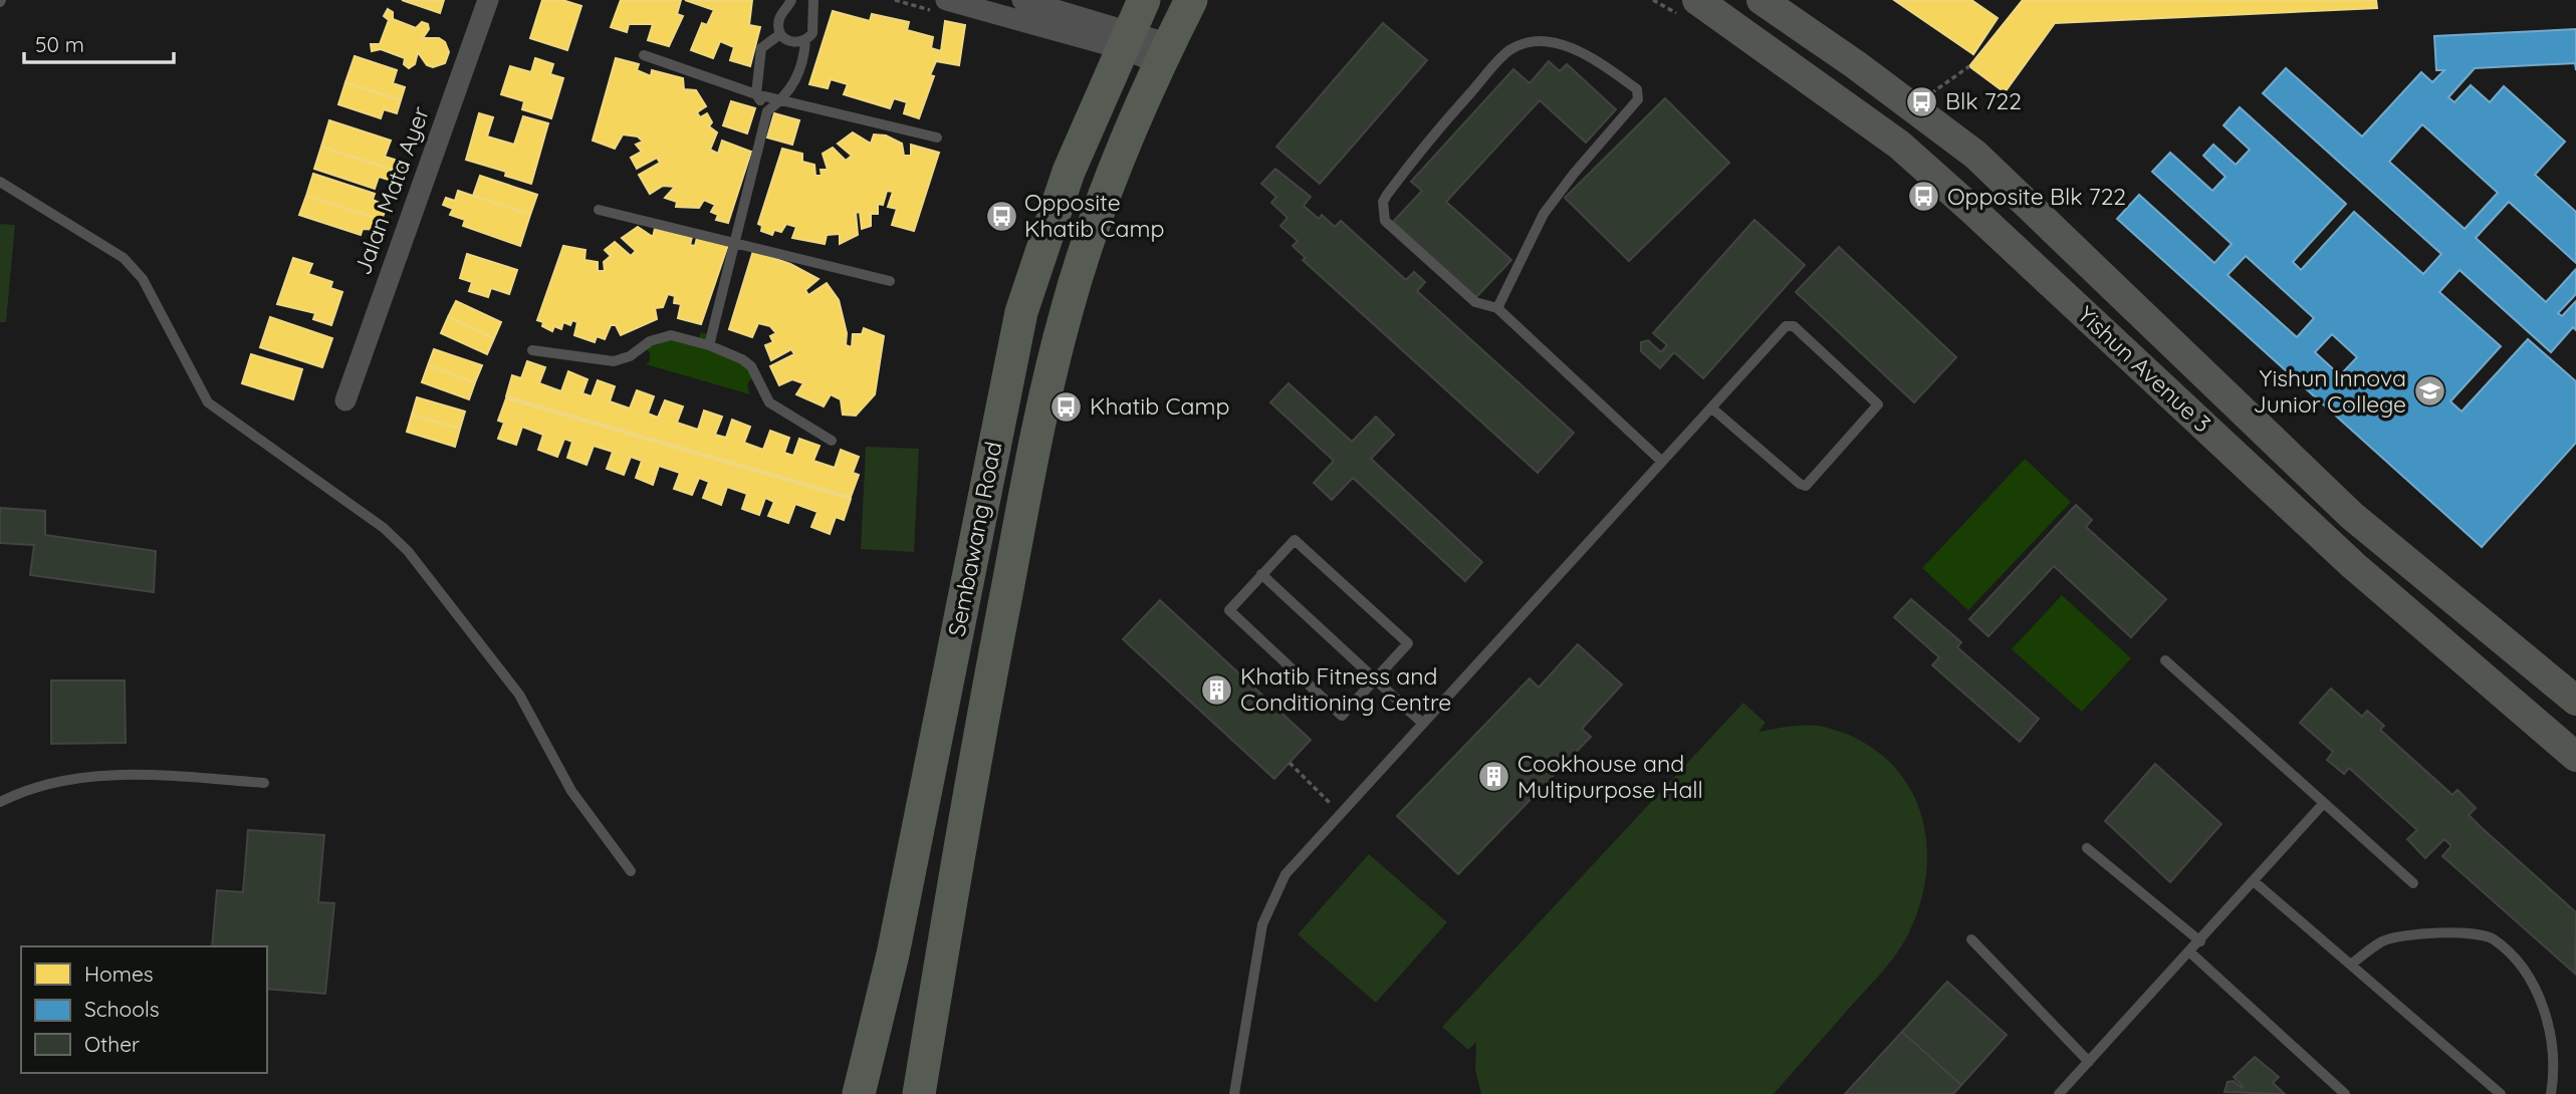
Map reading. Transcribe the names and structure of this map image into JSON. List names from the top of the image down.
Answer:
{
  "streets": {
    "main road": ["Yishun Avenue 3", "Sembawang Road"],
    "street": ["Jalan Mata Ayer"]
  },
  "places": {
    "bus stop": [
      "Blk 722",
      "Opposite Blk 722",
      "Opposite Khatib Camp",
      "Khatib Camp"
    ],
    "school or university": ["Yishun Innova Junior College"],
    "building": ["Khatib Fitness and Conditioning Centre", "Cookhouse and Multipurpose Hall"]
  },
  "legend": ["Homes", "Schools", "Other"],
  "scale_bar": "50 m"
}
